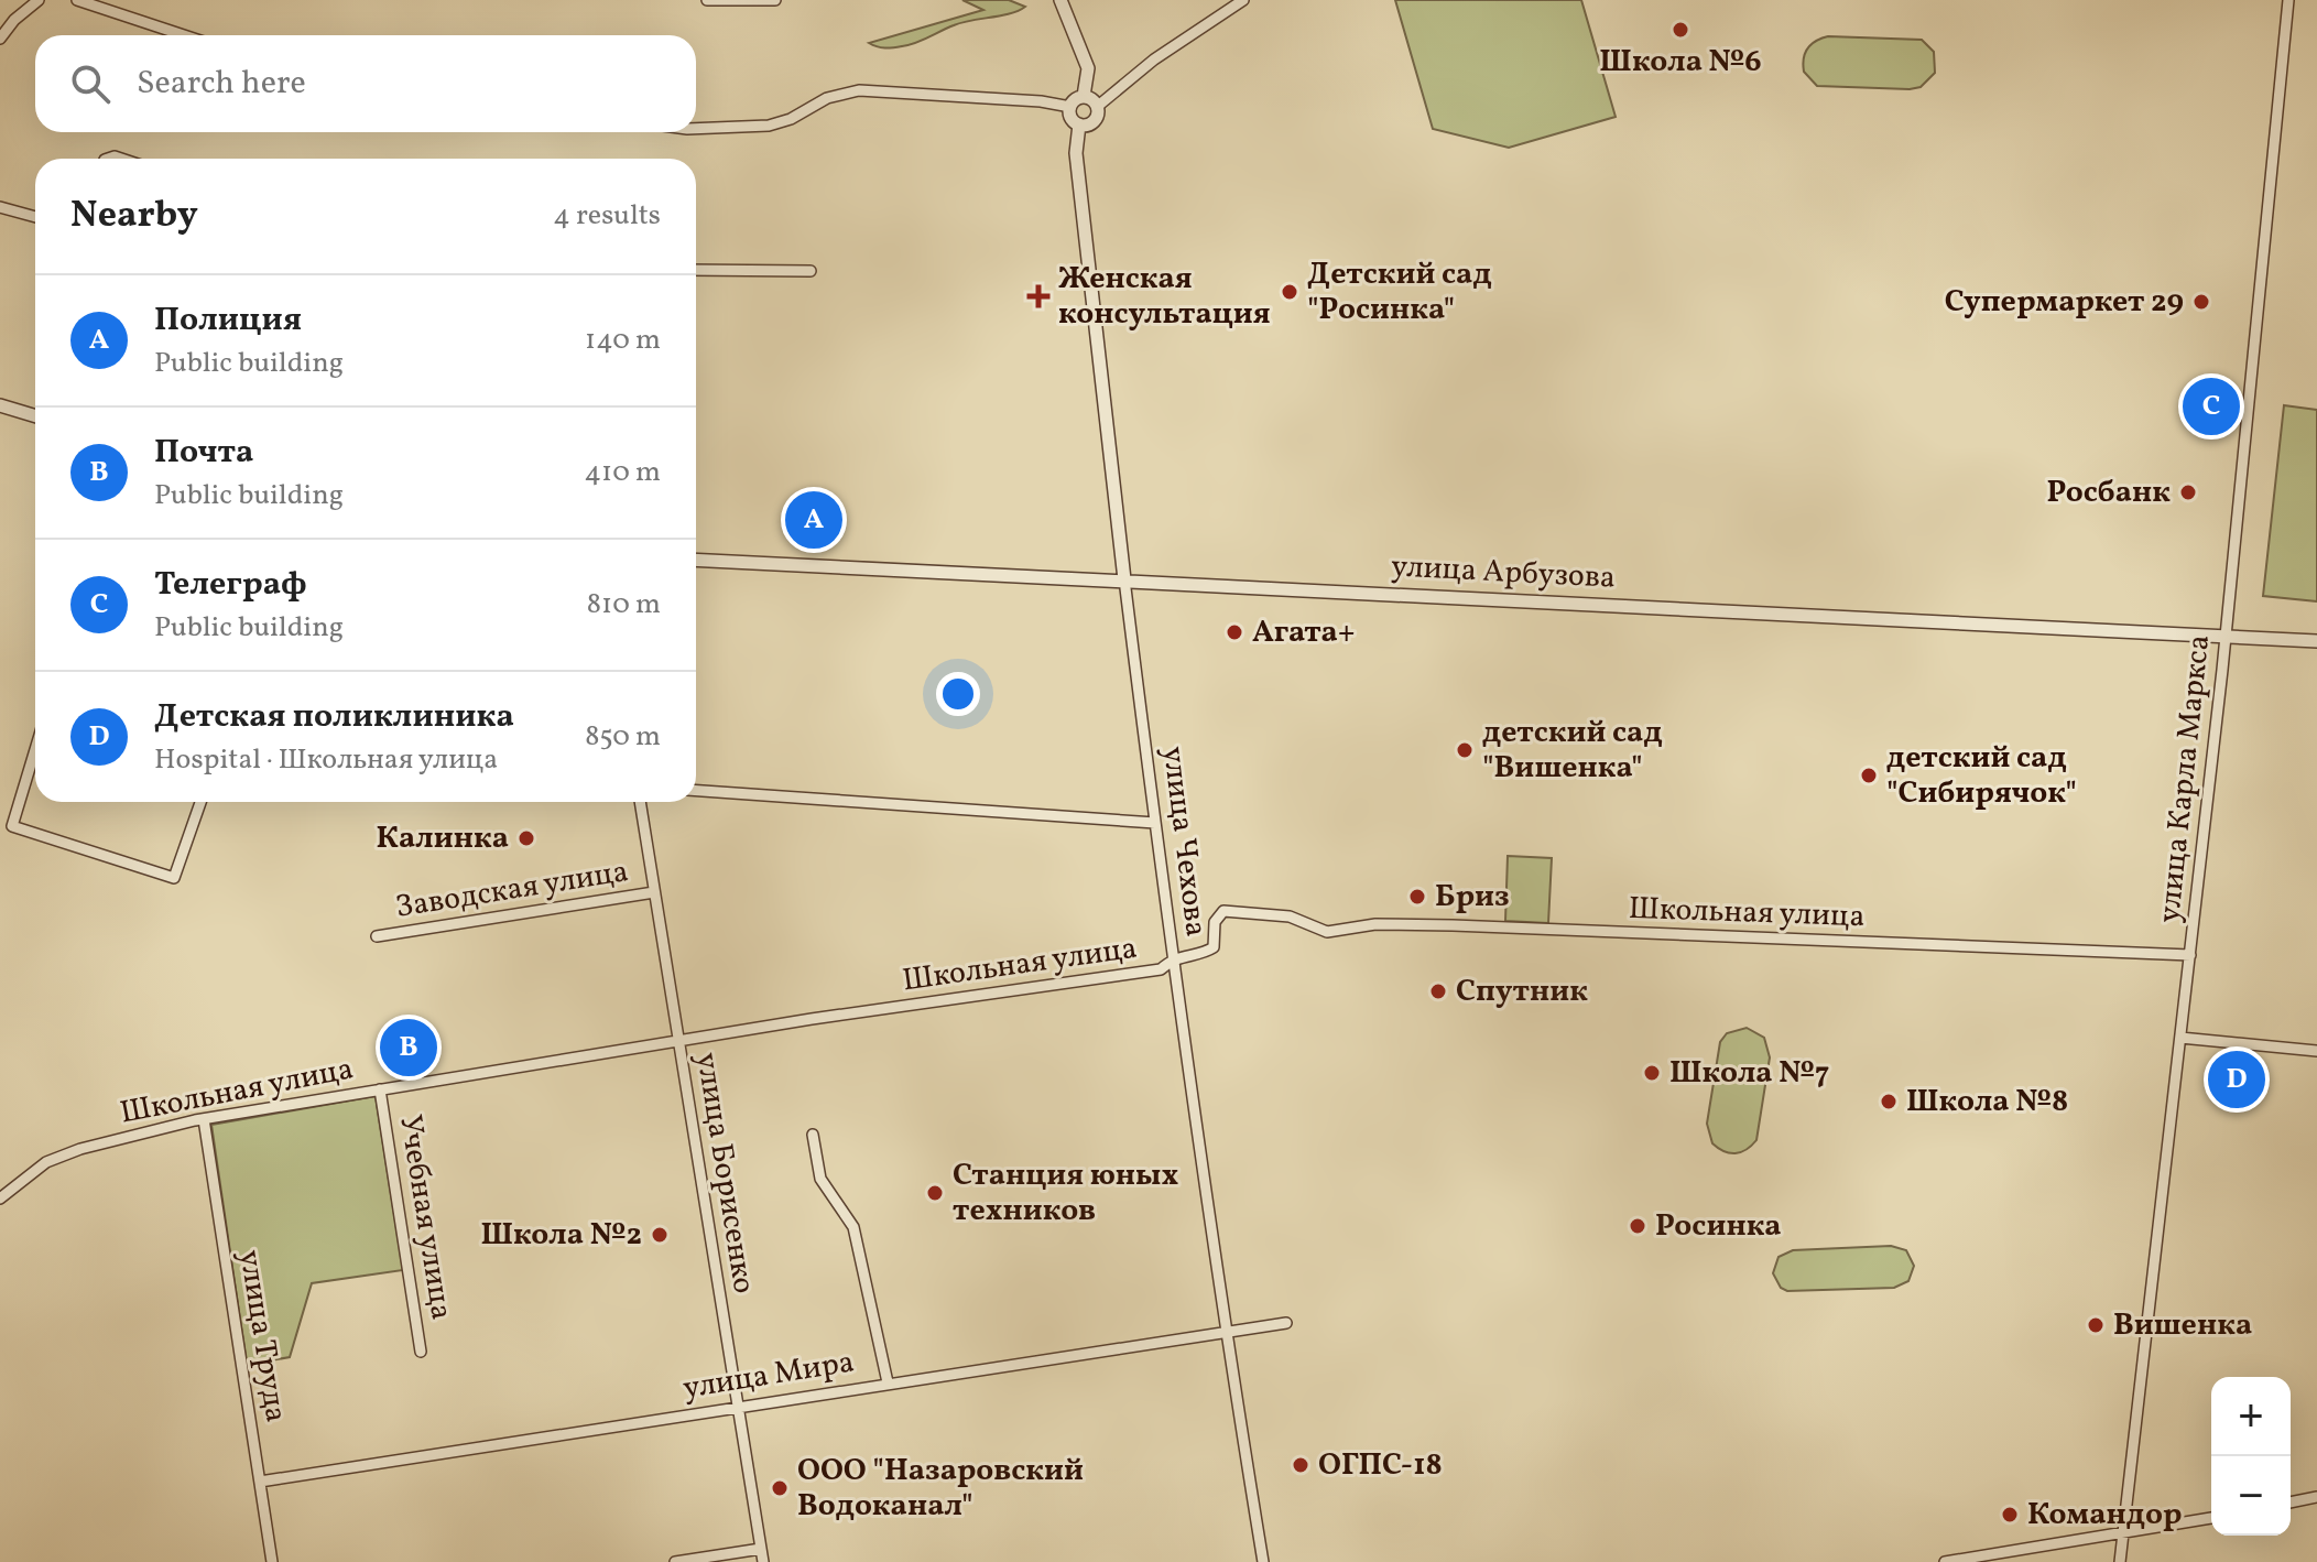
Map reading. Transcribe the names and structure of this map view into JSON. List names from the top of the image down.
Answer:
{
  "streets": {
    "street": [
      "улица Арбузова",
      "улица Карла Маркса",
      "улица Чехова",
      "Заводская улица",
      "Школьная улица",
      "улица Борисенко",
      "Учебная улица",
      "улица Труда",
      "улица Мира"
    ]
  },
  "crossings": [
    ["улица Арбузова", "улица Карла Маркса"],
    ["улица Арбузова", "улица Чехова"],
    ["улица Карла Маркса", "Школьная улица"],
    ["улица Чехова", "Школьная улица"],
    ["улица Чехова", "улица Мира"],
    ["Заводская улица", "улица Борисенко"],
    ["Школьная улица", "улица Борисенко"],
    ["Школьная улица", "Учебная улица"],
    ["Школьная улица", "улица Труда"],
    ["улица Борисенко", "улица Мира"],
    ["улица Труда", "улица Мира"]
  ],
  "places": {
    "other": [
      "Школа №6",
      "Детский сад \"Росинка\"",
      "Супермаркет 29",
      "Росбанк",
      "Агата+",
      "детский сад \"Вишенка\"",
      "детский сад \"Сибирячок\"",
      "Калинка",
      "Бриз",
      "Спутник",
      "Школа №7",
      "Школа №8",
      "Станция юных техников",
      "Росинка",
      "Школа №2",
      "Вишенка",
      "ОГПС-18",
      "ООО \"Назаровский Водоканал\"",
      "Командор"
    ],
    "health": ["Женская консультация"]
  },
  "page": {
    "search": "Search here",
    "heading": ["Nearby", "4 results"],
    "list": [
      {
        "mark": "A",
        "name": "Полиция",
        "note": "Public building",
        "value": "140 m"
      },
      {
        "mark": "B",
        "name": "Почта",
        "note": "Public building",
        "value": "410 m"
      },
      {
        "mark": "C",
        "name": "Телеграф",
        "note": "Public building",
        "value": "810 m"
      },
      {
        "mark": "D",
        "name": "Детская поликлиника",
        "note": "Hospital · Школьная улица",
        "value": "850 m"
      }
    ],
    "pins": [
      "C",
      "A",
      "B",
      "D"
    ],
    "map_buttons": ["+", "−"]
  }
}
